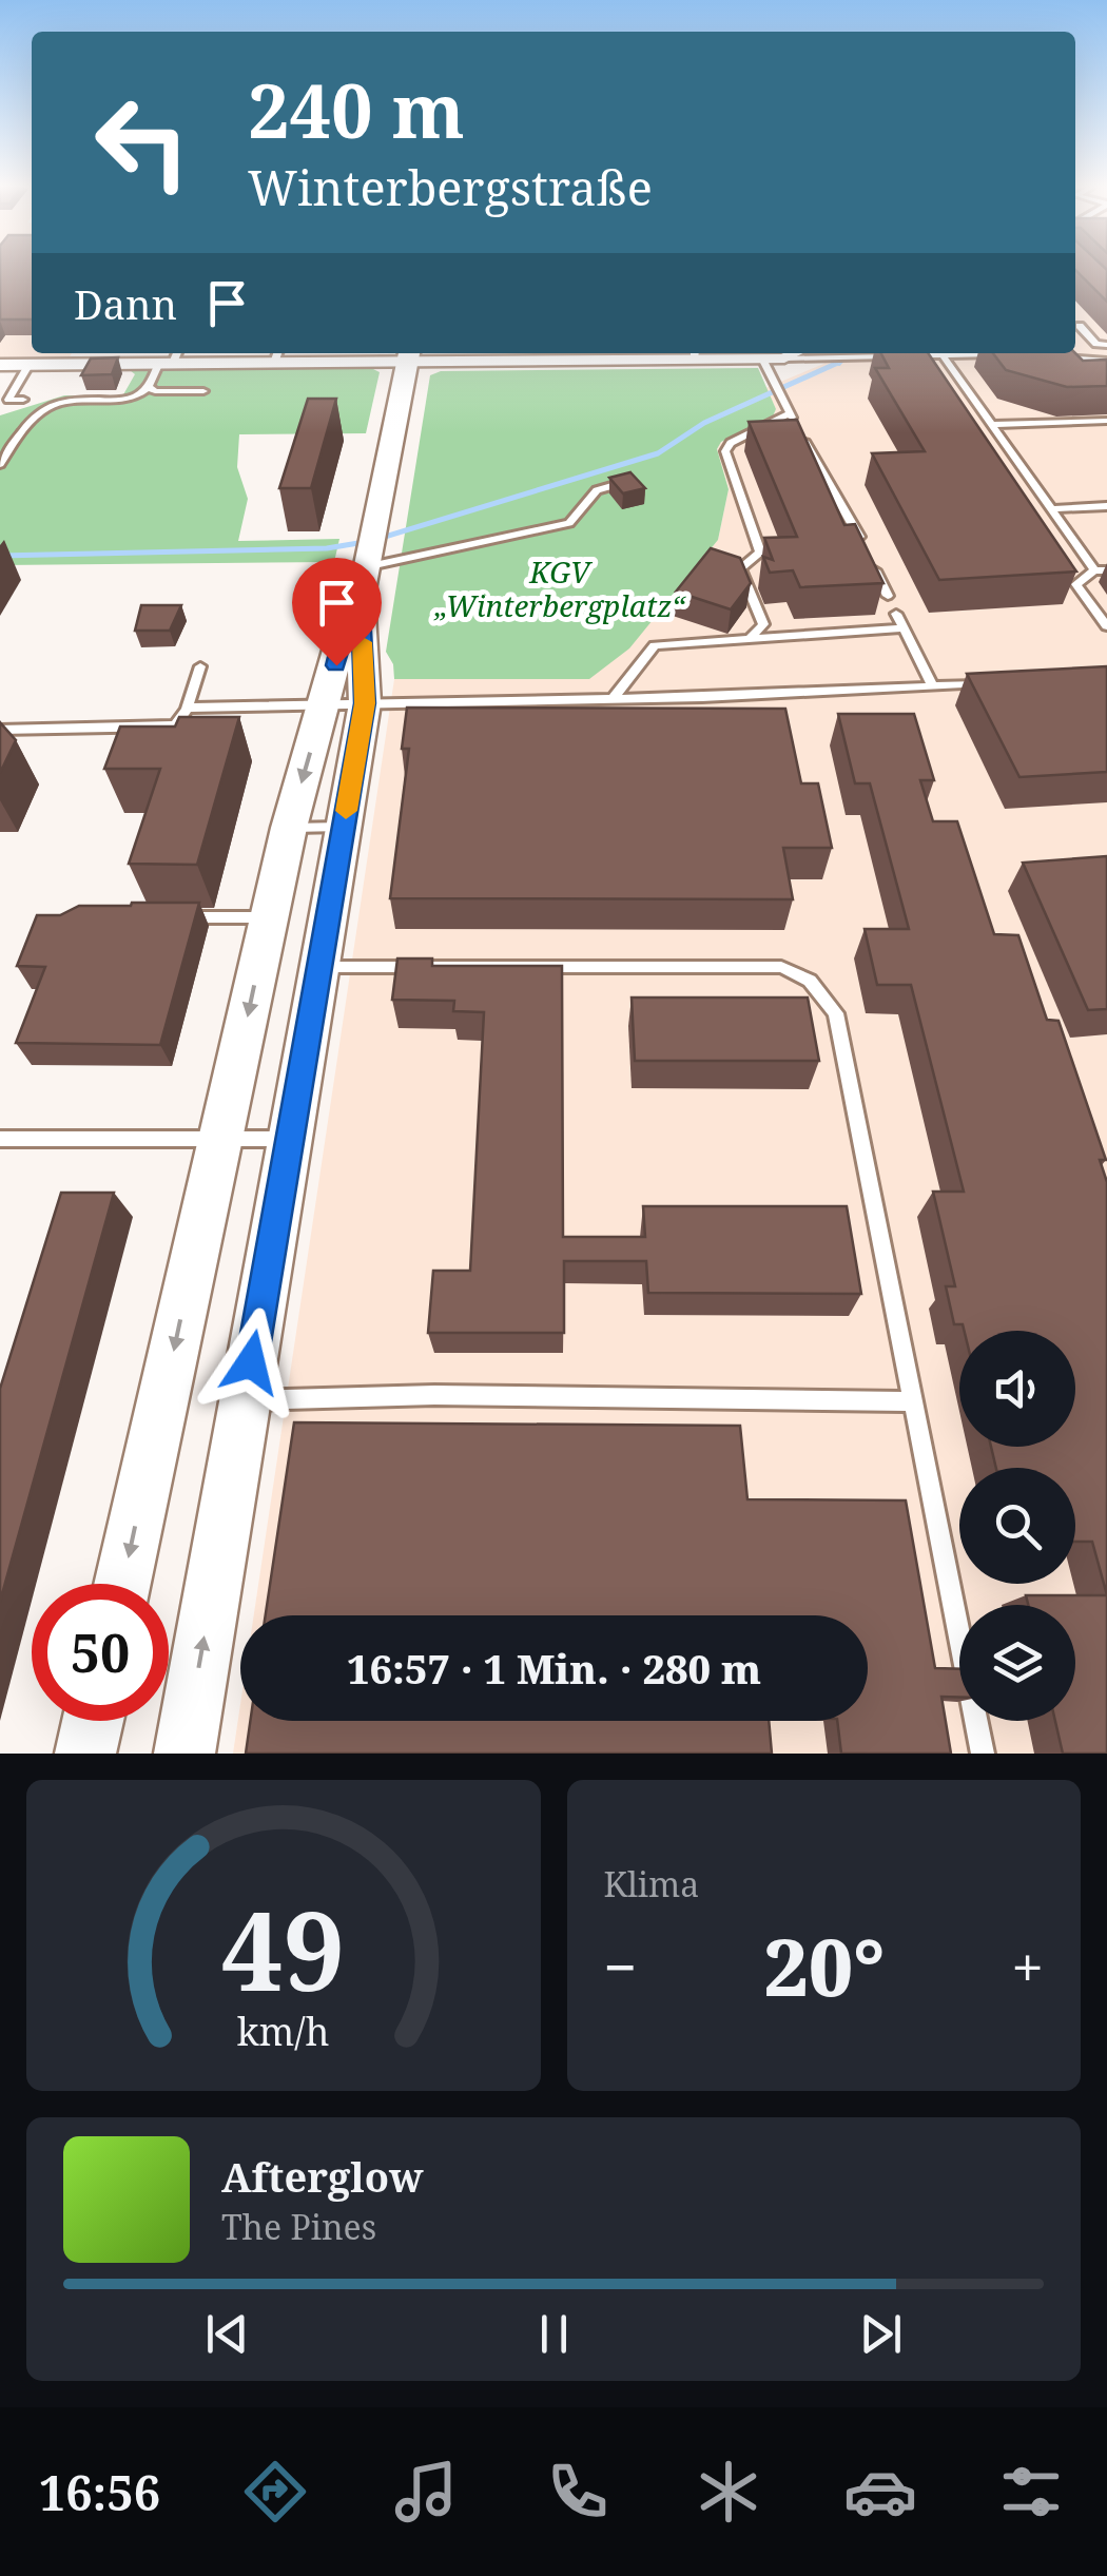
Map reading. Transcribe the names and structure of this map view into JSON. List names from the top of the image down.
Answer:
{
  "parks": ["KGV „Winterbergplatz“"],
  "page": {
    "turn": ["240 m", "Winterbergstraße"],
    "then": "Dann",
    "limit": "50",
    "trip": "16:57 · 1 Min. · 280 m",
    "tile": "Klima",
    "heat": ["−", "20°", "+"],
    "song": ["Afterglow", "The Pines"],
    "tabs": "16:56",
    "gauge": ["49", "km/h"]
  }
}
